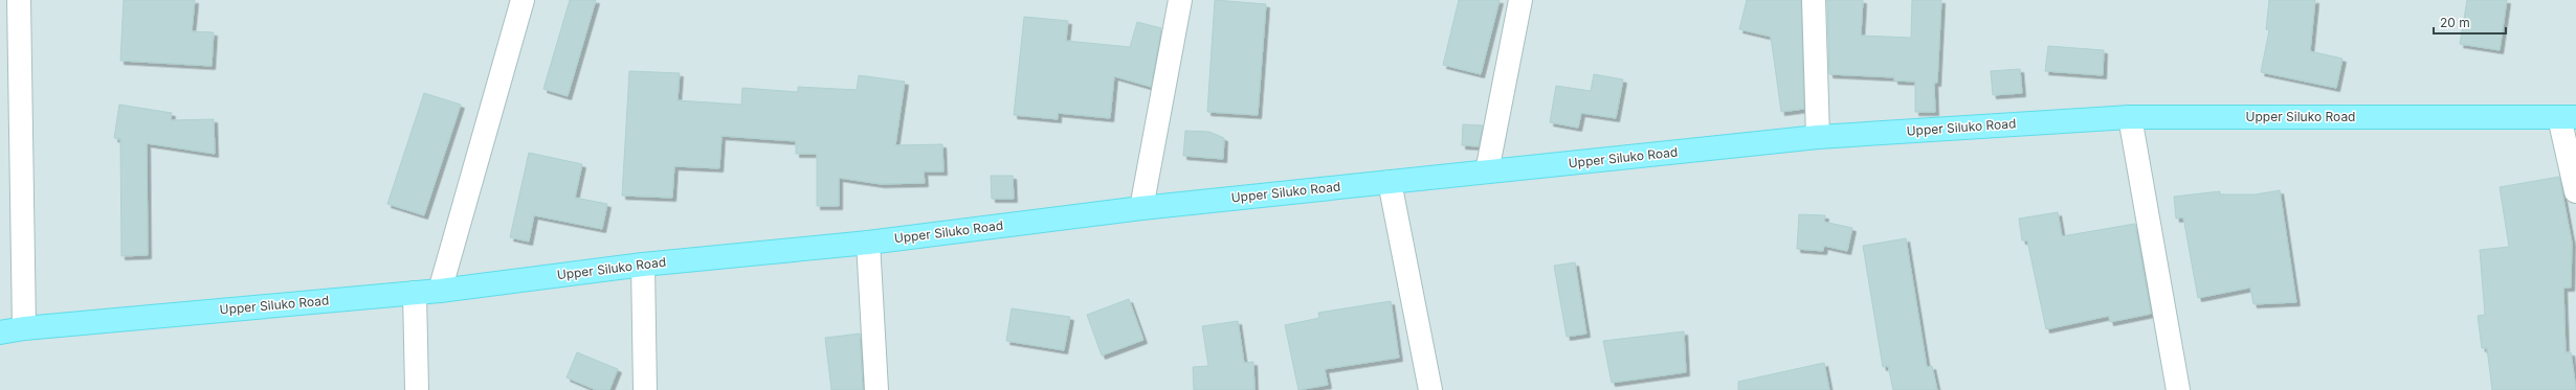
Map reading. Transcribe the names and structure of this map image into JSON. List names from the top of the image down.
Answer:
{
  "streets": {
    "main road": ["Upper Siluko Road"]
  },
  "scale_bar": "20 m"
}
